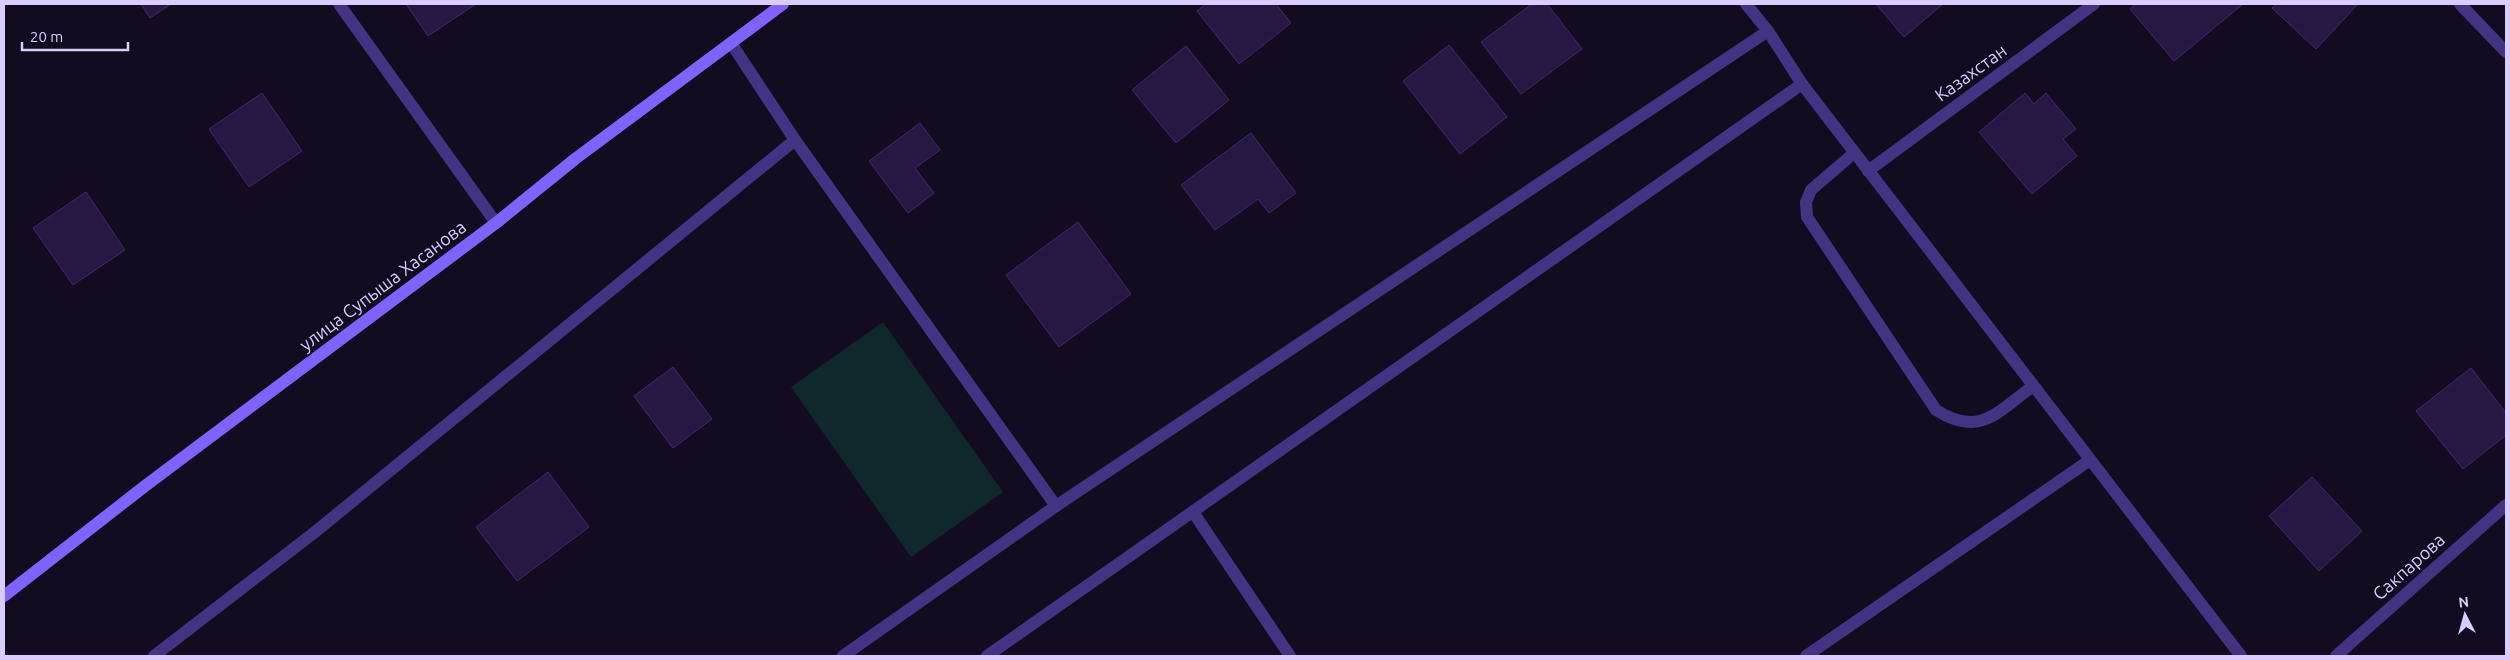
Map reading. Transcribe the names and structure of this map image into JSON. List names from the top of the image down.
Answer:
{
  "streets": {
    "street": ["Казахстан", "улица Супыша Хасанова", "Сакпарова"]
  },
  "scale_bar": "20 m",
  "north": "top"
}
